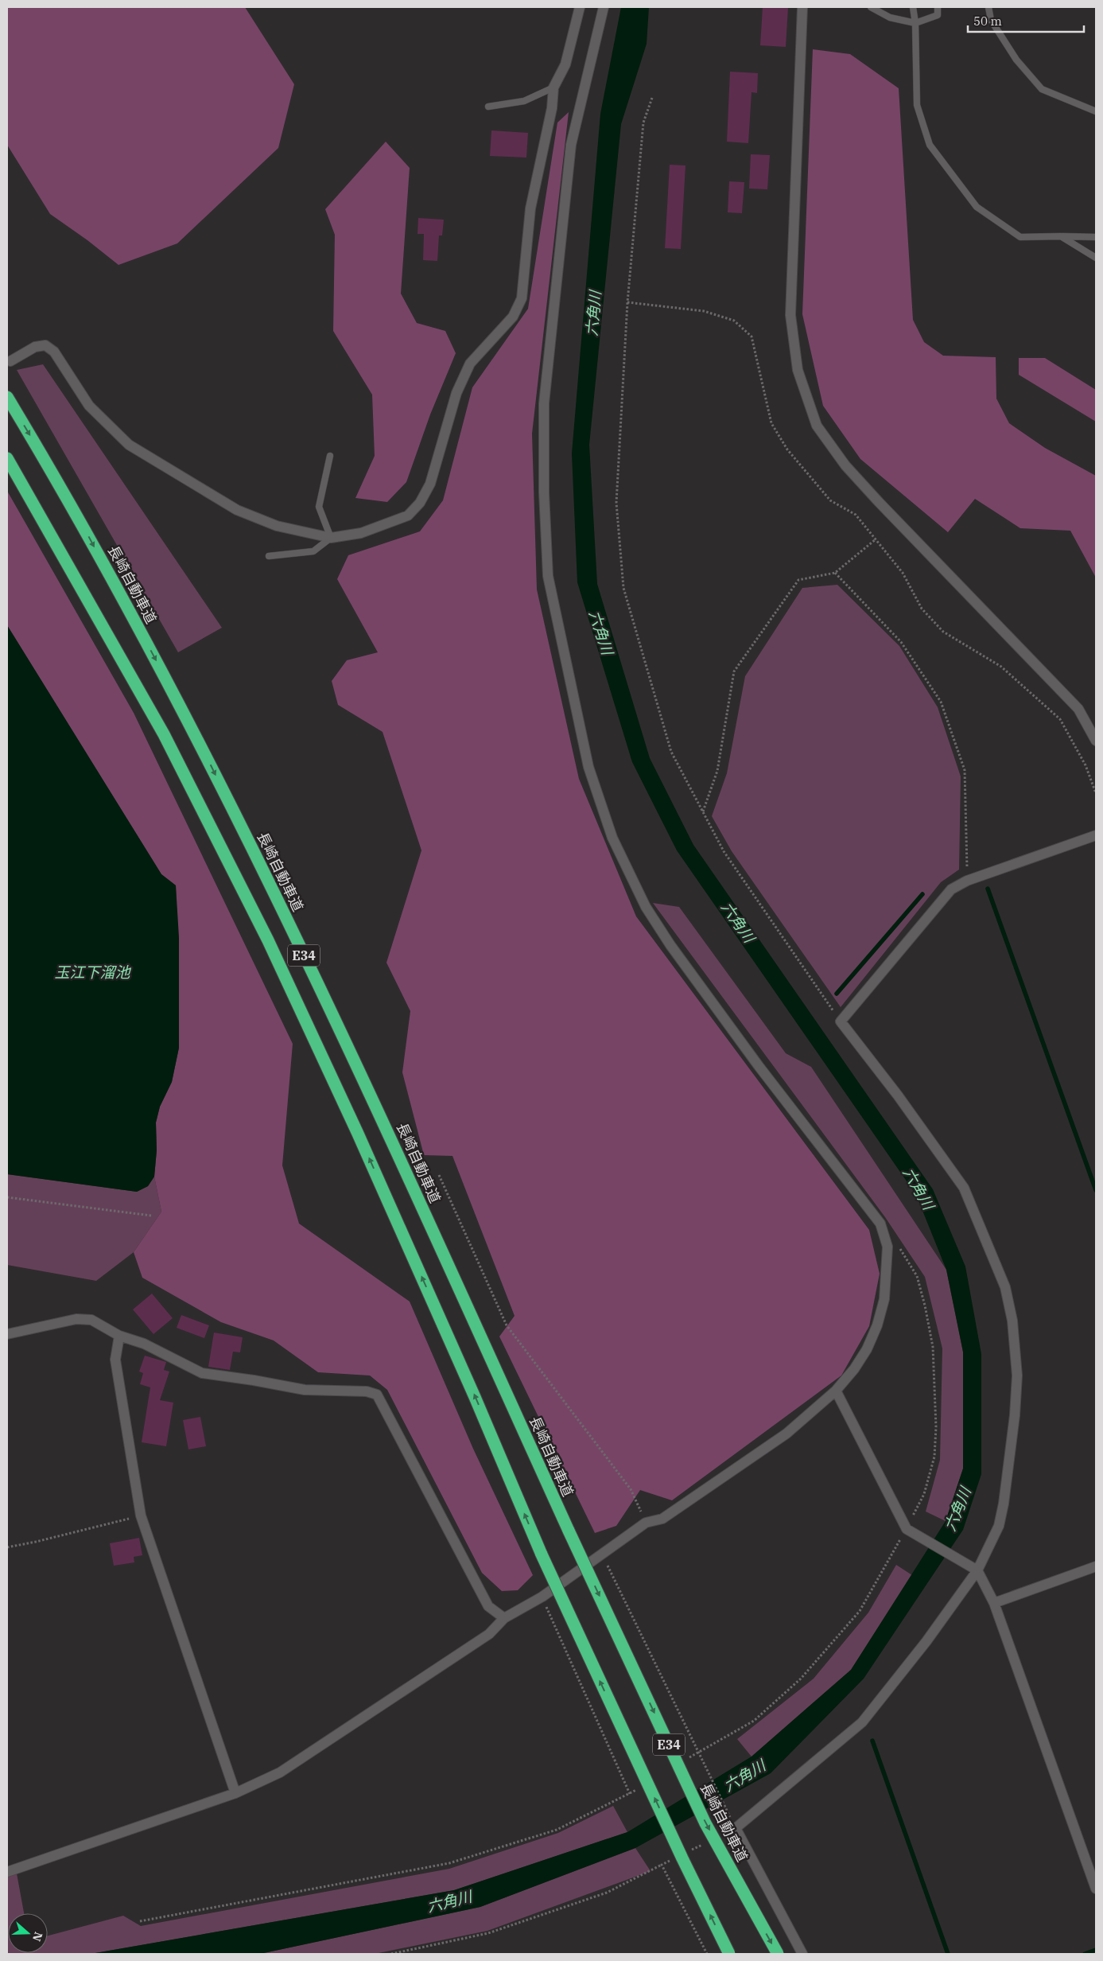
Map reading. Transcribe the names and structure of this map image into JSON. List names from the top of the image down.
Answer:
{
  "streets": {
    "highway": ["長崎自動車道", "E34"]
  },
  "water": ["六角川", "玉江下溜池"],
  "scale_bar": "50 m",
  "north": "right"
}
